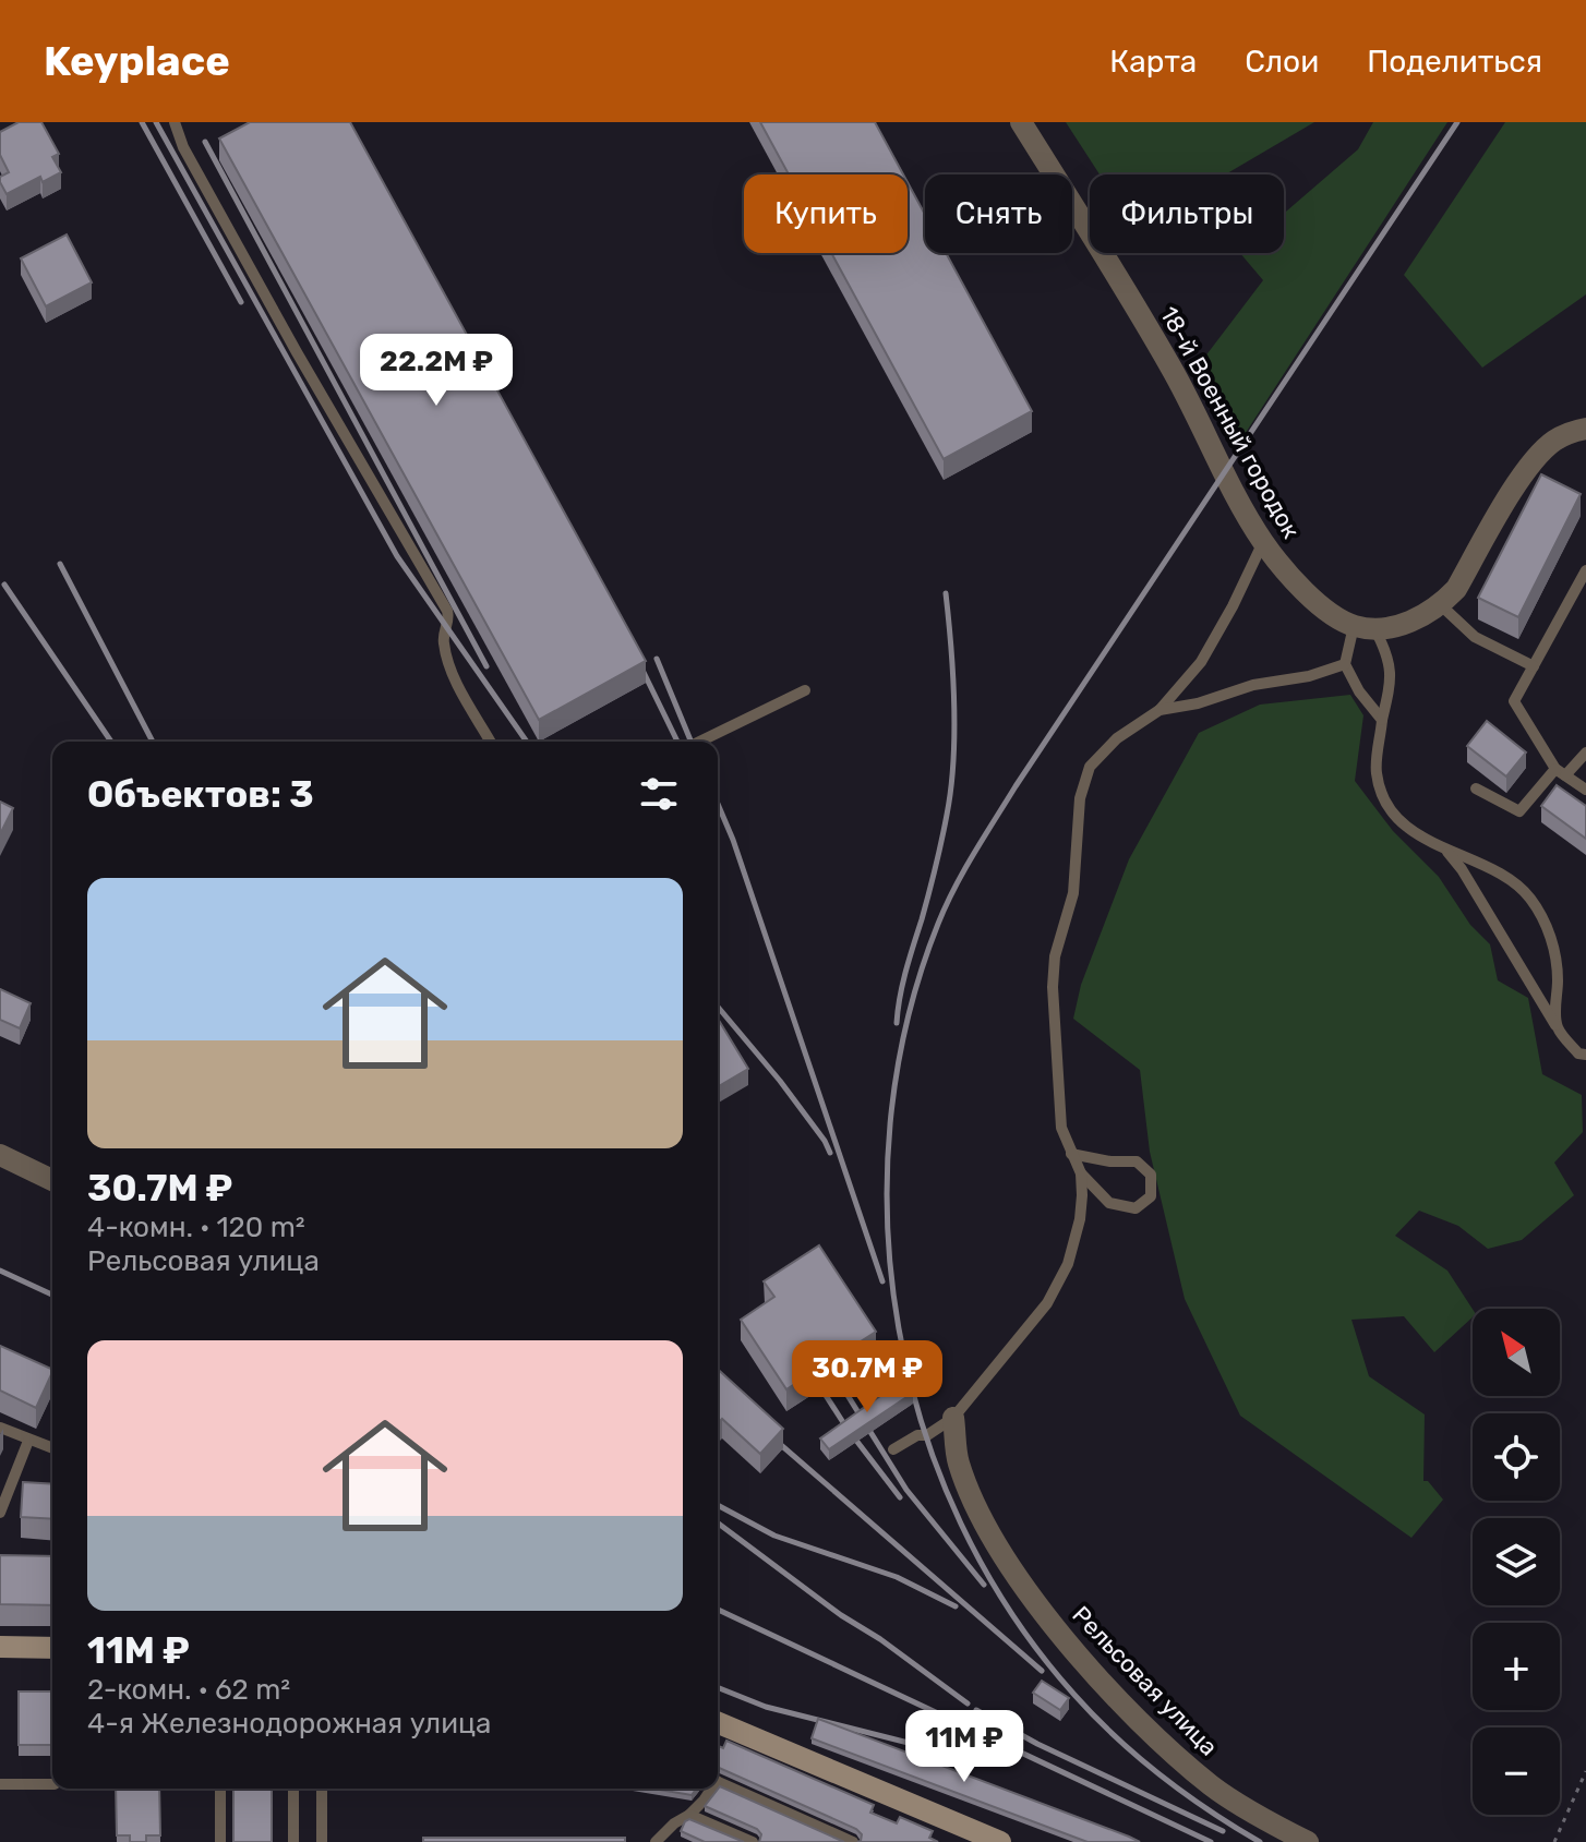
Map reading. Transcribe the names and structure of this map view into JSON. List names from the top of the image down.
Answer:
{
  "streets": {
    "street": ["18-й Военный городок", "Рельсовая улица"]
  },
  "north": "top left",
  "page": {
    "header": "Keyplace",
    "nav": ["Карта", "Слои", "Поделиться"],
    "chip": ["Купить", "Снять", "Фильтры"],
    "price": ["22.2M ₽", "30.7M ₽", "11M ₽"],
    "heading": "Объектов: 3",
    "list": [
      {
        "name": "30.7M ₽",
        "note": "4-комн. · 120 m² · Рельсовая улица"
      },
      {
        "name": "11M ₽",
        "note": "2-комн. · 62 m² · 4-я Железнодорожная улица"
      }
    ],
    "map_buttons": ["+", "−"]
  }
}
